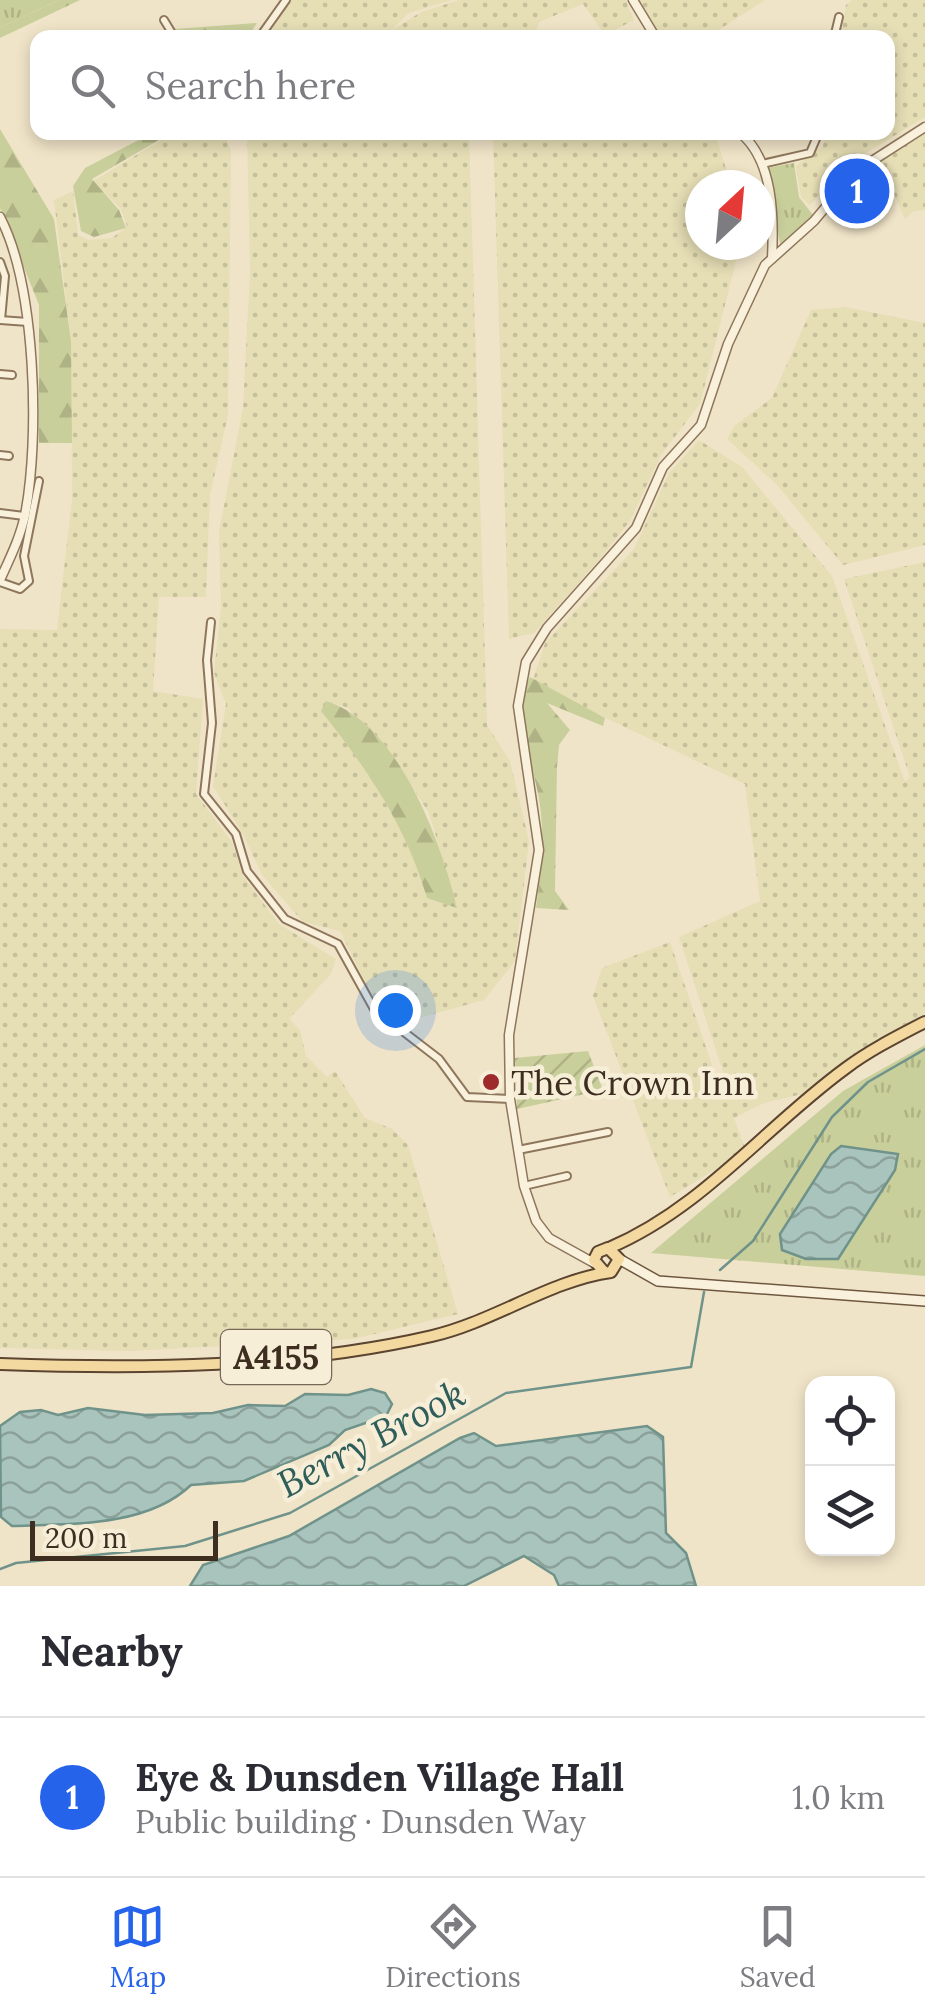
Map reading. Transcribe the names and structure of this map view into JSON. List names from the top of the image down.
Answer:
{
  "streets": {
    "main road": ["A4155"]
  },
  "water": ["Berry Brook"],
  "places": ["The Crown Inn"],
  "scale_bar": "200 m",
  "north": "top right",
  "page": {
    "search": "Search here",
    "pins": "1",
    "scale": "200 m",
    "heading": "Nearby",
    "list": [
      {
        "mark": "1",
        "name": "Eye & Dunsden Village Hall",
        "note": "Public building · Dunsden Way",
        "value": "1.0 km"
      }
    ],
    "nav": ["Map", "Directions", "Saved"]
  }
}
